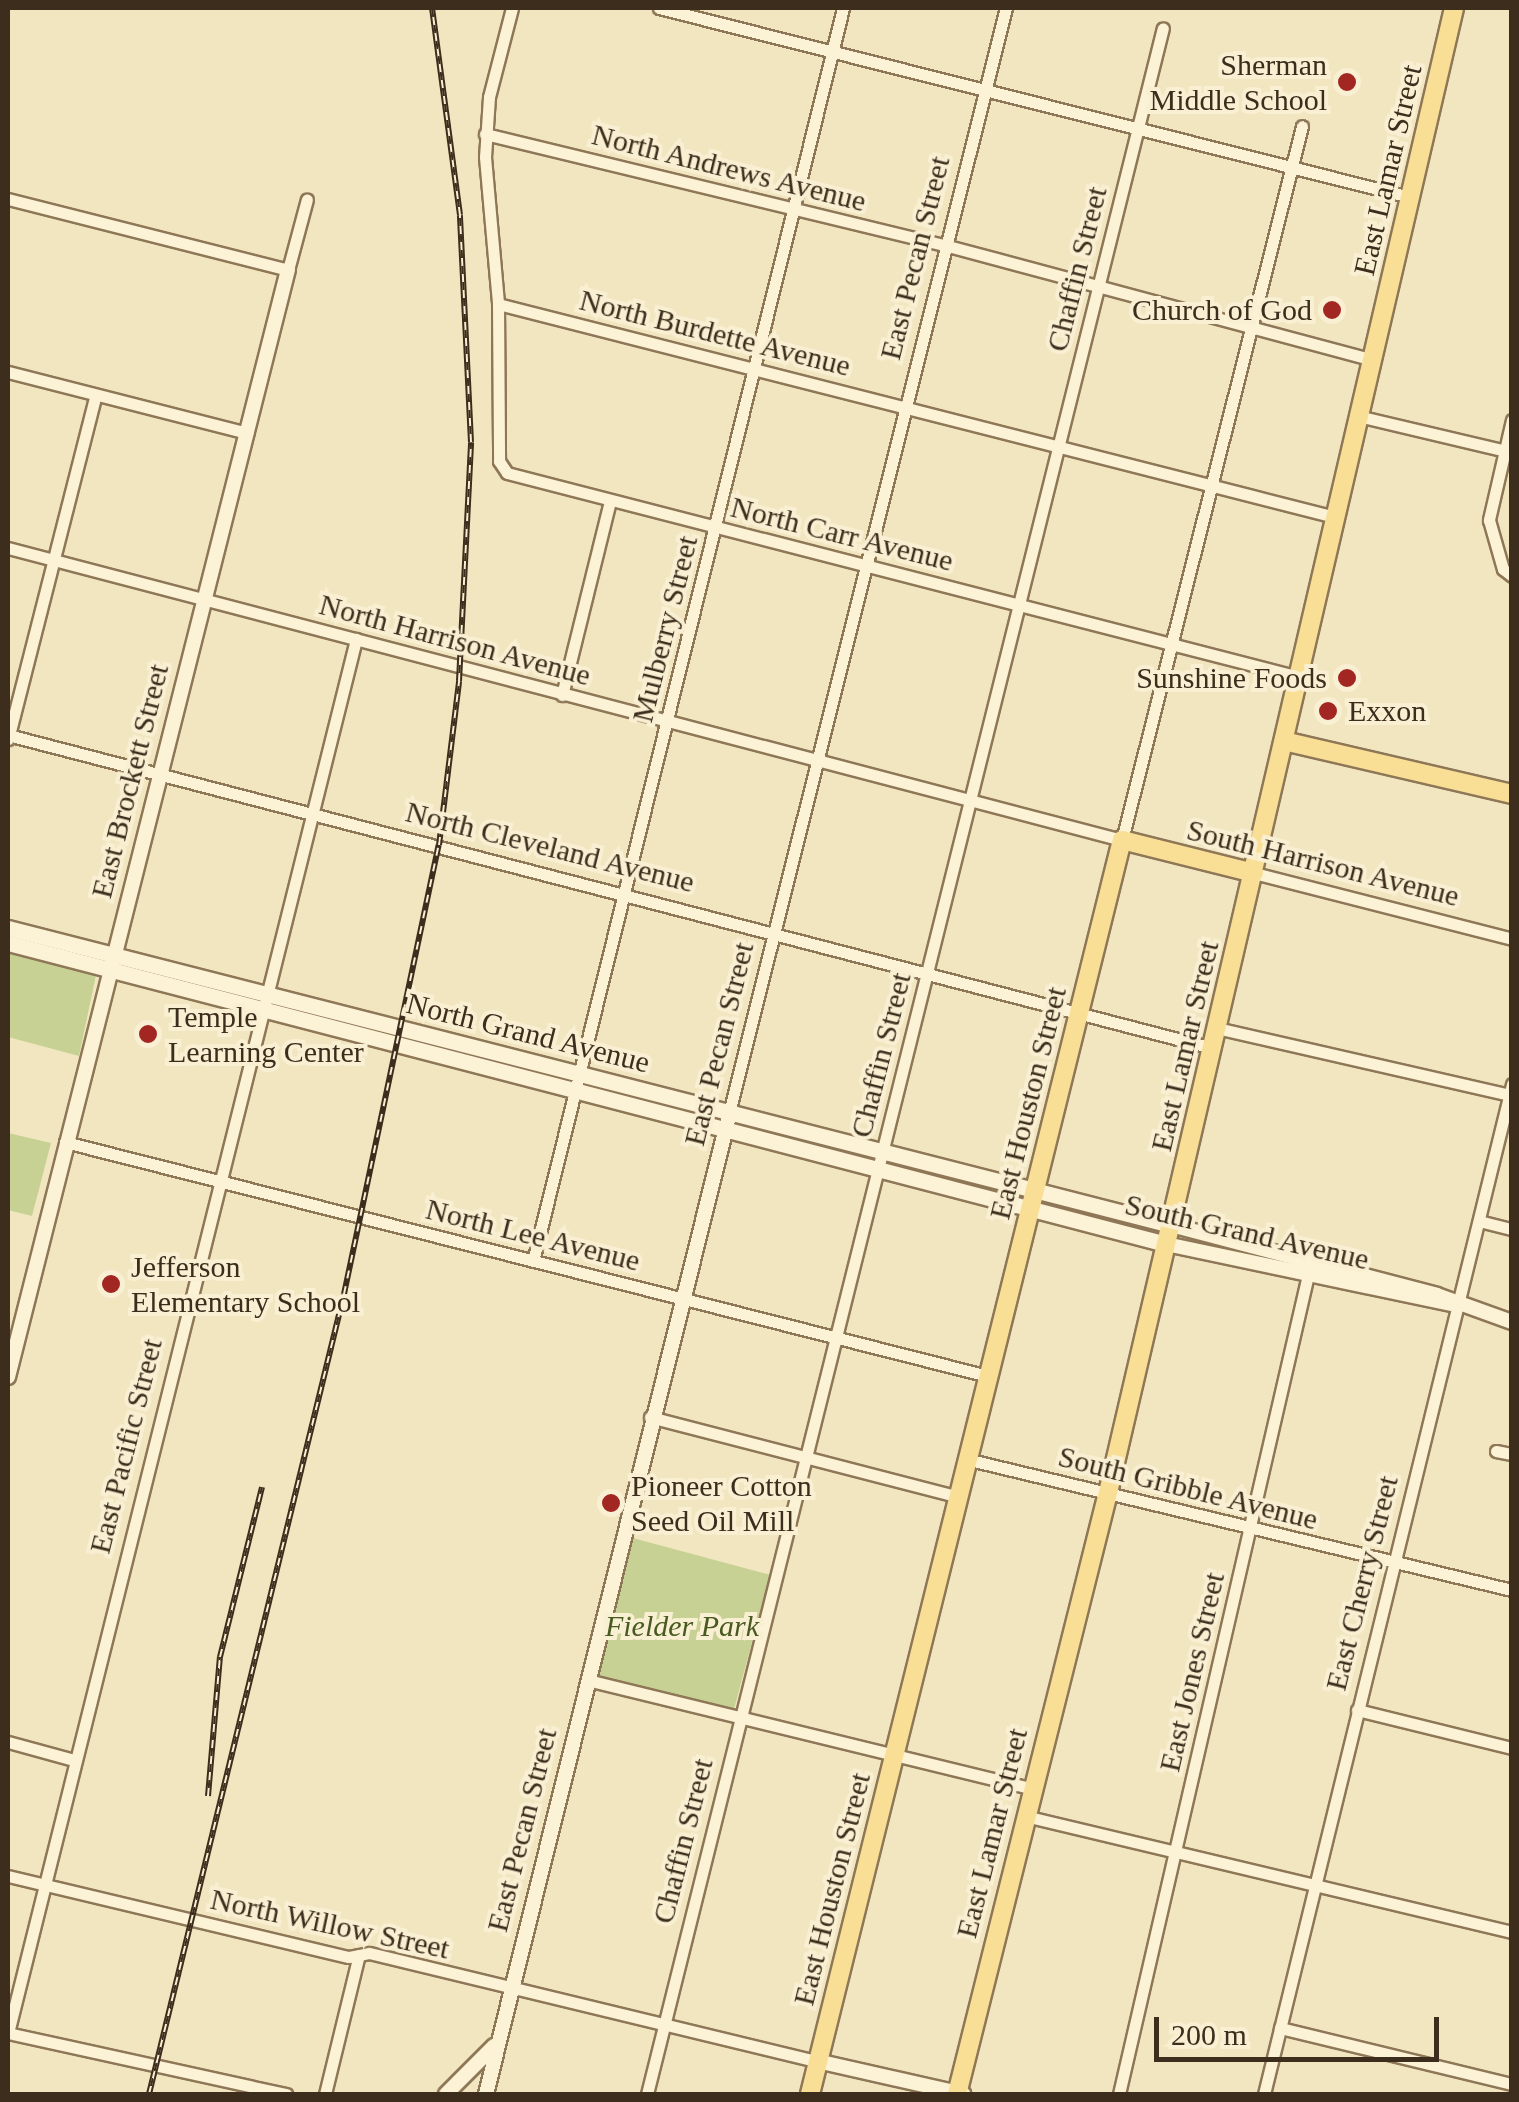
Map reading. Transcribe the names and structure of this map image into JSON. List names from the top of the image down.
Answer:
{
  "streets": {
    "main road": [
      "East Lamar Street",
      "South Harrison Avenue",
      "North Grand Avenue",
      "East Houston Street",
      "South Grand Avenue"
    ],
    "street": [
      "North Andrews Avenue",
      "East Pecan Street",
      "Chaffin Street",
      "North Burdette Avenue",
      "North Carr Avenue",
      "Mulberry Street",
      "North Harrison Avenue",
      "East Brockett Street",
      "North Cleveland Avenue",
      "North Lee Avenue",
      "East Pacific Street",
      "South Gribble Avenue",
      "East Cherry Street",
      "East Jones Street",
      "North Willow Street"
    ]
  },
  "crossings": [
    ["North Andrews Avenue", "East Lamar Street"],
    ["North Andrews Avenue", "East Pecan Street"],
    ["North Andrews Avenue", "Chaffin Street"],
    ["North Andrews Avenue", "Mulberry Street"],
    ["North Andrews Avenue", "East Houston Street"],
    ["East Lamar Street", "North Burdette Avenue"],
    ["East Lamar Street", "North Carr Avenue"],
    ["East Lamar Street", "North Cleveland Avenue"],
    ["East Lamar Street", "South Harrison Avenue"],
    ["East Lamar Street", "South Grand Avenue"],
    ["East Lamar Street", "South Gribble Avenue"],
    ["East Pecan Street", "North Burdette Avenue"],
    ["East Pecan Street", "North Carr Avenue"],
    ["East Pecan Street", "North Harrison Avenue"],
    ["East Pecan Street", "North Cleveland Avenue"],
    ["East Pecan Street", "North Grand Avenue"],
    ["East Pecan Street", "North Lee Avenue"],
    ["East Pecan Street", "North Willow Street"],
    ["Chaffin Street", "North Burdette Avenue"],
    ["Chaffin Street", "North Carr Avenue"],
    ["Chaffin Street", "North Harrison Avenue"],
    ["Chaffin Street", "North Cleveland Avenue"],
    ["Chaffin Street", "North Grand Avenue"],
    ["Chaffin Street", "North Lee Avenue"],
    ["Chaffin Street", "North Willow Street"],
    ["North Burdette Avenue", "North Carr Avenue"],
    ["North Burdette Avenue", "Mulberry Street"],
    ["North Burdette Avenue", "East Houston Street"],
    ["North Carr Avenue", "Mulberry Street"],
    ["North Carr Avenue", "East Houston Street"],
    ["Mulberry Street", "North Harrison Avenue"],
    ["Mulberry Street", "North Cleveland Avenue"],
    ["Mulberry Street", "North Grand Avenue"],
    ["Mulberry Street", "North Lee Avenue"],
    ["North Harrison Avenue", "East Brockett Street"],
    ["North Harrison Avenue", "South Harrison Avenue"],
    ["North Harrison Avenue", "East Houston Street"],
    ["North Harrison Avenue", "East Pacific Street"],
    ["East Brockett Street", "North Cleveland Avenue"],
    ["East Brockett Street", "North Grand Avenue"],
    ["East Brockett Street", "North Lee Avenue"],
    ["North Cleveland Avenue", "East Houston Street"],
    ["North Cleveland Avenue", "East Pacific Street"],
    ["South Harrison Avenue", "East Houston Street"],
    ["North Grand Avenue", "East Houston Street"],
    ["North Grand Avenue", "South Grand Avenue"],
    ["North Grand Avenue", "East Pacific Street"],
    ["East Houston Street", "South Grand Avenue"],
    ["East Houston Street", "North Lee Avenue"],
    ["East Houston Street", "South Gribble Avenue"],
    ["East Houston Street", "North Willow Street"],
    ["South Grand Avenue", "East Cherry Street"],
    ["South Grand Avenue", "East Jones Street"],
    ["North Lee Avenue", "East Pacific Street"],
    ["East Pacific Street", "North Willow Street"],
    ["South Gribble Avenue", "East Cherry Street"],
    ["South Gribble Avenue", "East Jones Street"]
  ],
  "parks": ["Fielder Park"],
  "places": [
    "Sherman Middle School",
    "Church of God",
    "Sunshine Foods",
    "Exxon",
    "Temple Learning Center",
    "Jefferson Elementary School",
    "Pioneer Cotton Seed Oil Mill"
  ],
  "scale_bar": "200 m"
}
